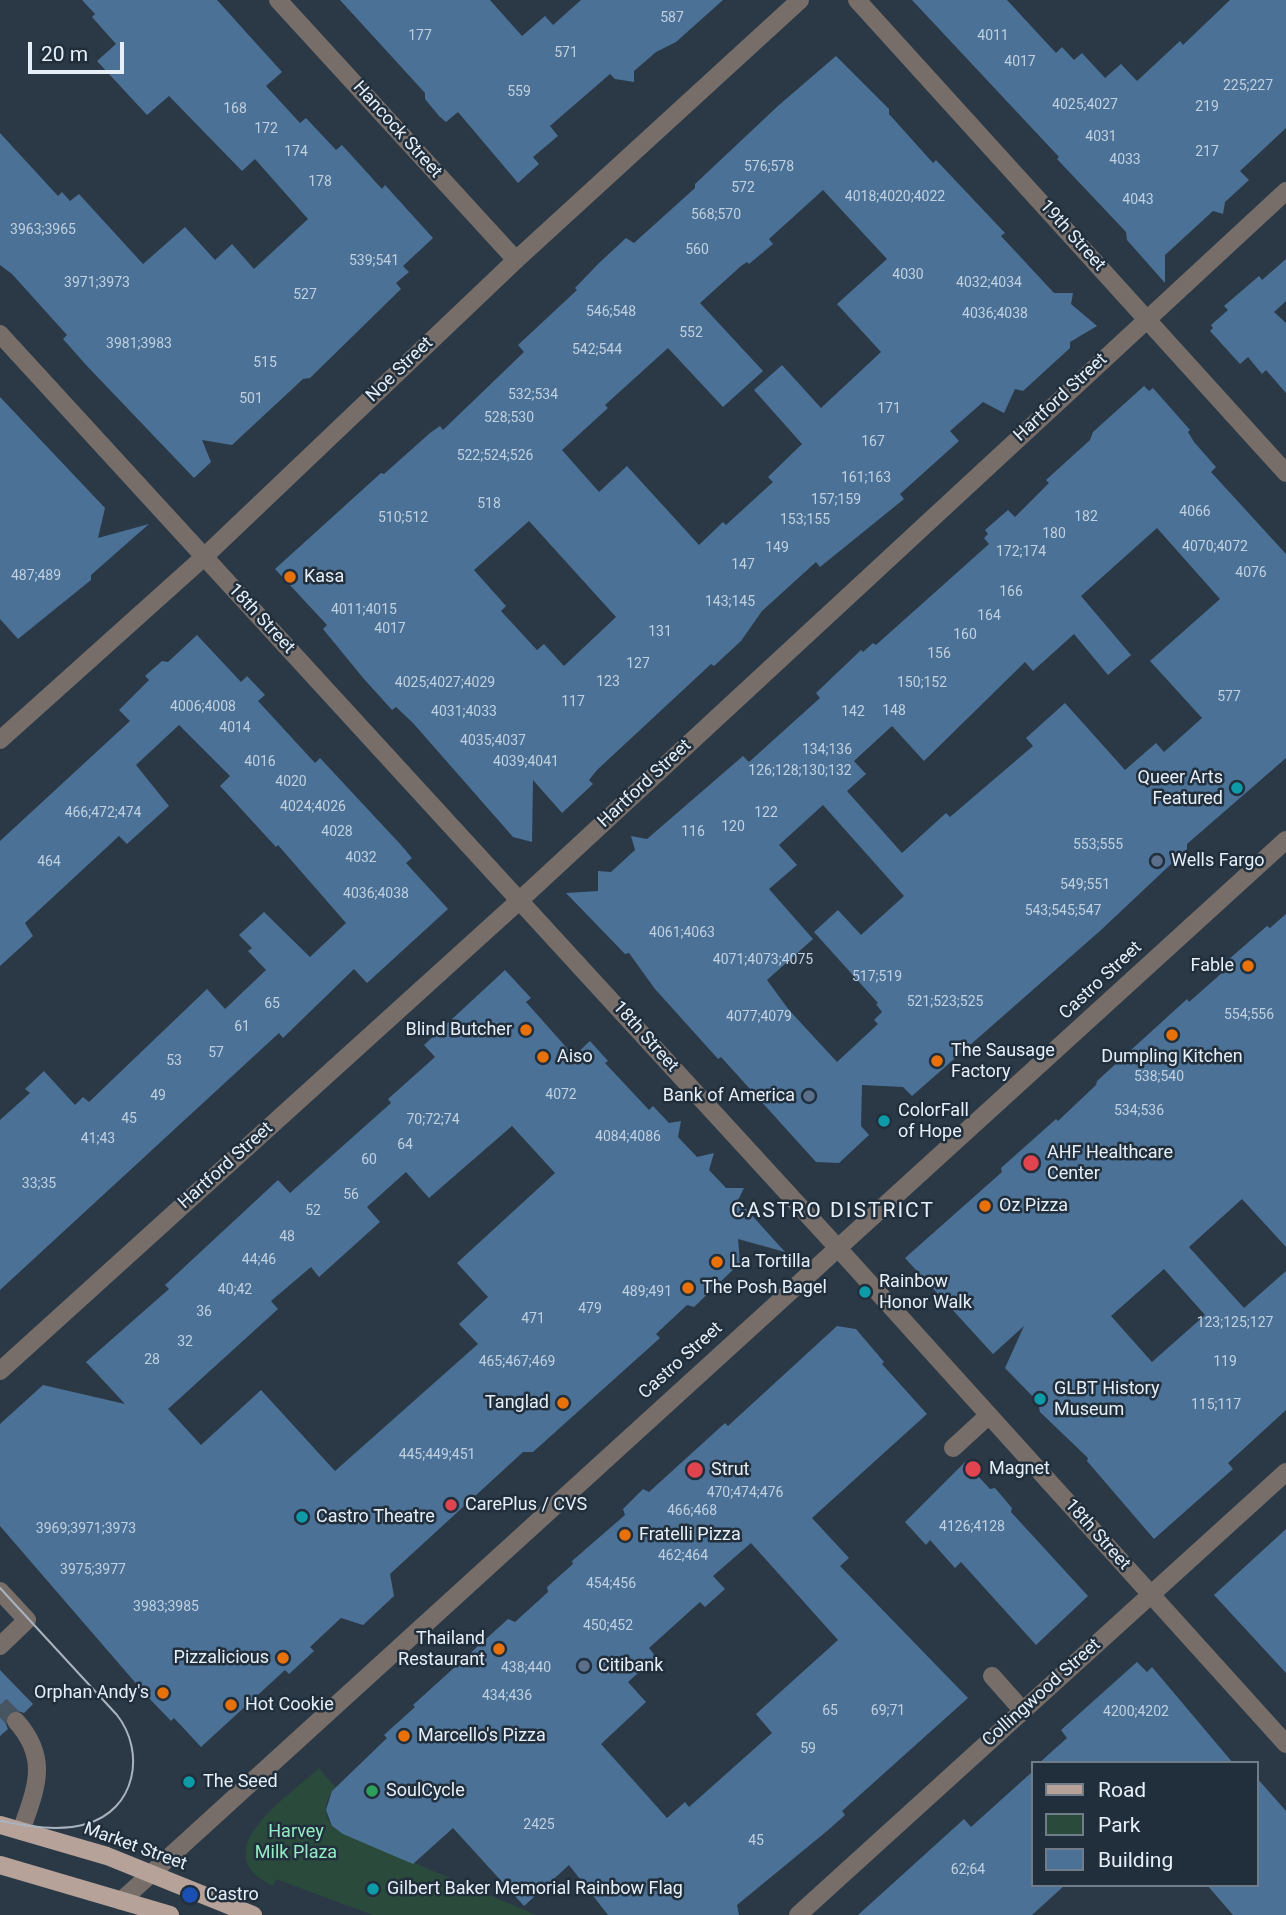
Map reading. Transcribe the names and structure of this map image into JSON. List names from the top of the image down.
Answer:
{
  "streets": {
    "main road": ["Castro Street", "Market Street"],
    "street": [
      "Hancock Street",
      "19th Street",
      "Noe Street",
      "Hartford Street",
      "18th Street",
      "Collingwood Street"
    ]
  },
  "crossings": [
    ["Hancock Street", "Noe Street"],
    ["19th Street", "Hartford Street"],
    ["Noe Street", "18th Street"],
    ["Hartford Street", "18th Street"],
    ["18th Street", "Castro Street"],
    ["18th Street", "Collingwood Street"],
    ["Castro Street", "Market Street"]
  ],
  "districts": ["CASTRO DISTRICT"],
  "parks": ["Harvey Milk Plaza"],
  "places": [
    "Kasa",
    "Queer Arts Featured",
    "Wells Fargo",
    "Fable",
    "Blind Butcher",
    "Dumpling Kitchen",
    "Aiso",
    "The Sausage Factory",
    "Bank of America",
    "ColorFall of Hope",
    "AHF Healthcare Center",
    "Oz Pizza",
    "La Tortilla",
    "The Posh Bagel",
    "Rainbow Honor Walk",
    "GLBT History Museum",
    "Tanglad",
    "Magnet",
    "Strut",
    "CarePlus / CVS",
    "Castro Theatre",
    "Fratelli Pizza",
    "Thailand Restaurant",
    "Pizzalicious",
    "Citibank",
    "Orphan Andy's",
    "Hot Cookie",
    "Marcello's Pizza",
    "The Seed",
    "SoulCycle",
    "Gilbert Baker Memorial Rainbow Flag",
    "Castro"
  ],
  "house_numbers": [
    "587",
    "177",
    "4011",
    "571",
    "4017",
    "225;227",
    "559",
    "4025;4027",
    "219",
    "168",
    "172",
    "4031",
    "174",
    "217",
    "4033",
    "576;578",
    "178",
    "572",
    "4018;4020;4022",
    "4043",
    "568;570",
    "3963;3965",
    "560",
    "539;541",
    "4030",
    "3971;3973",
    "4032;4034",
    "527",
    "546;548",
    "4036;4038",
    "552",
    "3981;3983",
    "542;544",
    "515",
    "532;534",
    "501",
    "171",
    "528;530",
    "167",
    "522;524;526",
    "161;163",
    "157;159",
    "518",
    "4066",
    "182",
    "510;512",
    "153;155",
    "180",
    "4070;4072",
    "149",
    "172;174",
    "147",
    "4076",
    "487;489",
    "166",
    "143;145",
    "4011;4015",
    "164",
    "4017",
    "131",
    "160",
    "156",
    "127",
    "123",
    "4025;4027;4029",
    "150;152",
    "577",
    "117",
    "4006;4008",
    "148",
    "4031;4033",
    "142",
    "4014",
    "4035;4037",
    "134;136",
    "4016",
    "4039;4041",
    "126;128;130;132",
    "4020",
    "4024;4026",
    "466;472;474",
    "122",
    "120",
    "4028",
    "116",
    "553;555",
    "4032",
    "464",
    "549;551",
    "4036;4038",
    "543;545;547",
    "4061;4063",
    "4071;4073;4075",
    "517;519",
    "521;523;525",
    "65",
    "554;556",
    "4077;4079",
    "61",
    "57",
    "53",
    "538;540",
    "4072",
    "49",
    "534;536",
    "45",
    "70;72;74",
    "4084;4086",
    "41;43",
    "64",
    "60",
    "33;35",
    "56",
    "52",
    "48",
    "44;46",
    "40;42",
    "489;491",
    "479",
    "36",
    "471",
    "123;125;127",
    "32",
    "28",
    "465;467;469",
    "119",
    "115;117",
    "445;449;451",
    "470;474;476",
    "466;468",
    "4126;4128",
    "3969;3971;3973",
    "462;464",
    "3975;3977",
    "454;456",
    "3983;3985",
    "450;452",
    "438;440",
    "434;436",
    "65",
    "69;71",
    "4200;4202",
    "59",
    "2425",
    "45",
    "62;64"
  ],
  "legend": ["Road", "Park", "Building"],
  "scale_bar": "20 m"
}
